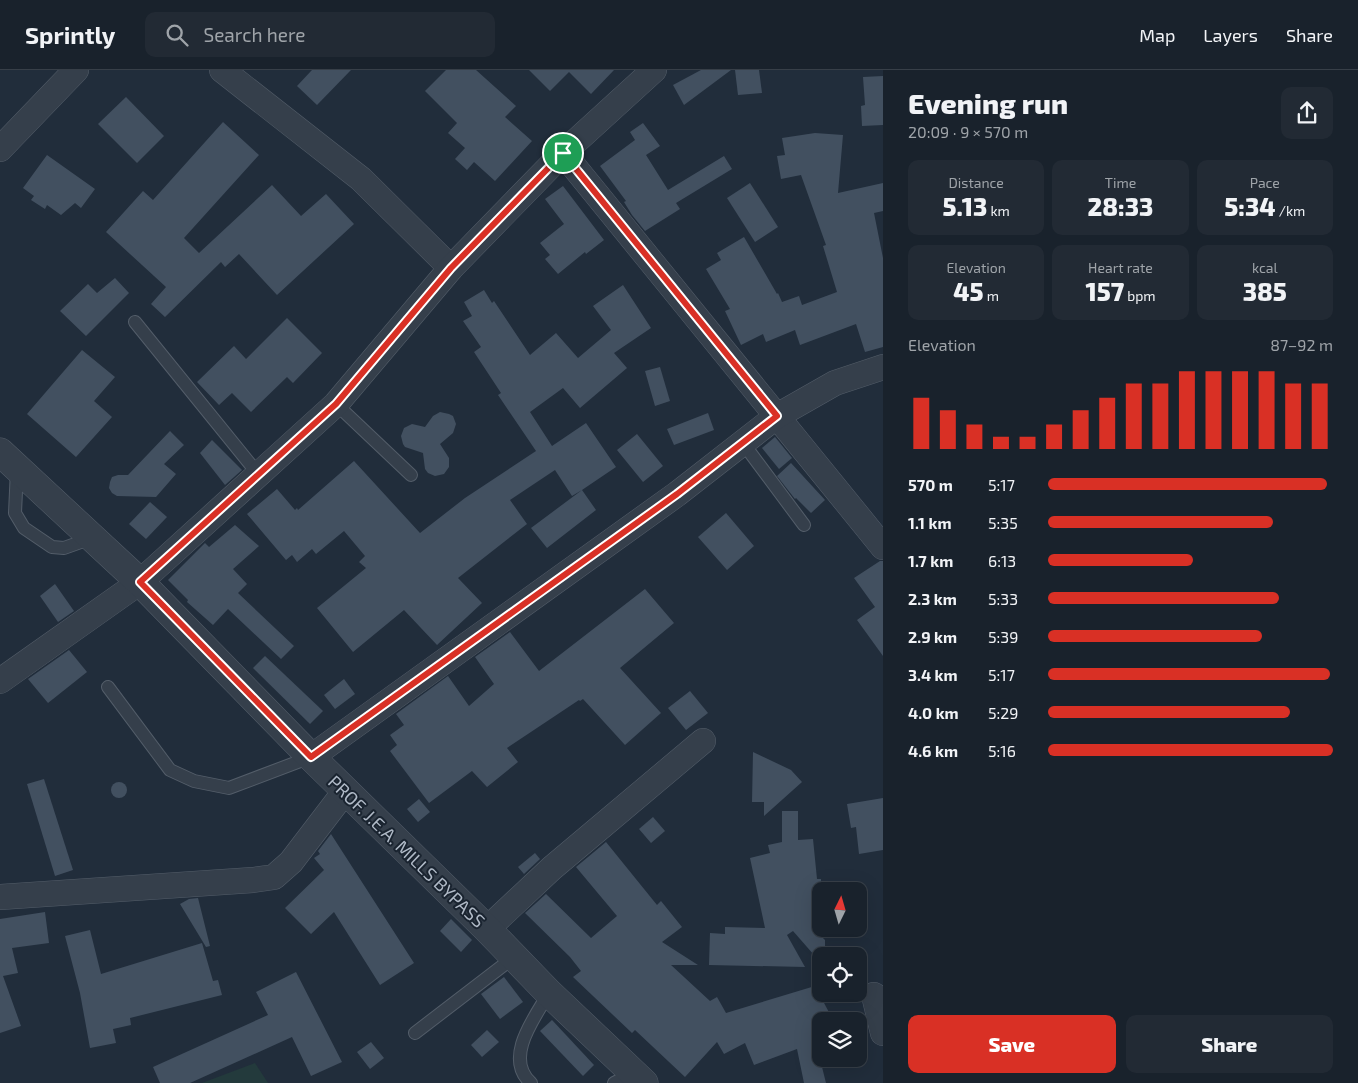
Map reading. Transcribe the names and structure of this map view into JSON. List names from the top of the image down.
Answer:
{
  "streets": {
    "street": ["PROF. J.E.A. MILLS BYPASS"]
  },
  "north": "top",
  "page": {
    "header": "Sprintly",
    "search": "Search here",
    "nav": ["Map", "Layers", "Share"],
    "heading": ["Evening run", "20:09 · 9 × 570 m"],
    "stats": [
      ["Distance", "5.13 km"],
      ["Time", "28:33"],
      ["Pace", "5:34 /km"],
      ["Elevation", "45 m"],
      ["Heart rate", "157 bpm"],
      ["kcal", "385"]
    ],
    "chart": ["Elevation", "87–92 m"],
    "list": [
      {
        "name": "570 m",
        "note": "5:17"
      },
      {
        "name": "1.1 km",
        "note": "5:35"
      },
      {
        "name": "1.7 km",
        "note": "6:13"
      },
      {
        "name": "2.3 km",
        "note": "5:33"
      },
      {
        "name": "2.9 km",
        "note": "5:39"
      },
      {
        "name": "3.4 km",
        "note": "5:17"
      },
      {
        "name": "4.0 km",
        "note": "5:29"
      },
      {
        "name": "4.6 km",
        "note": "5:16"
      }
    ],
    "buttons": ["Save", "Share"]
  }
}
